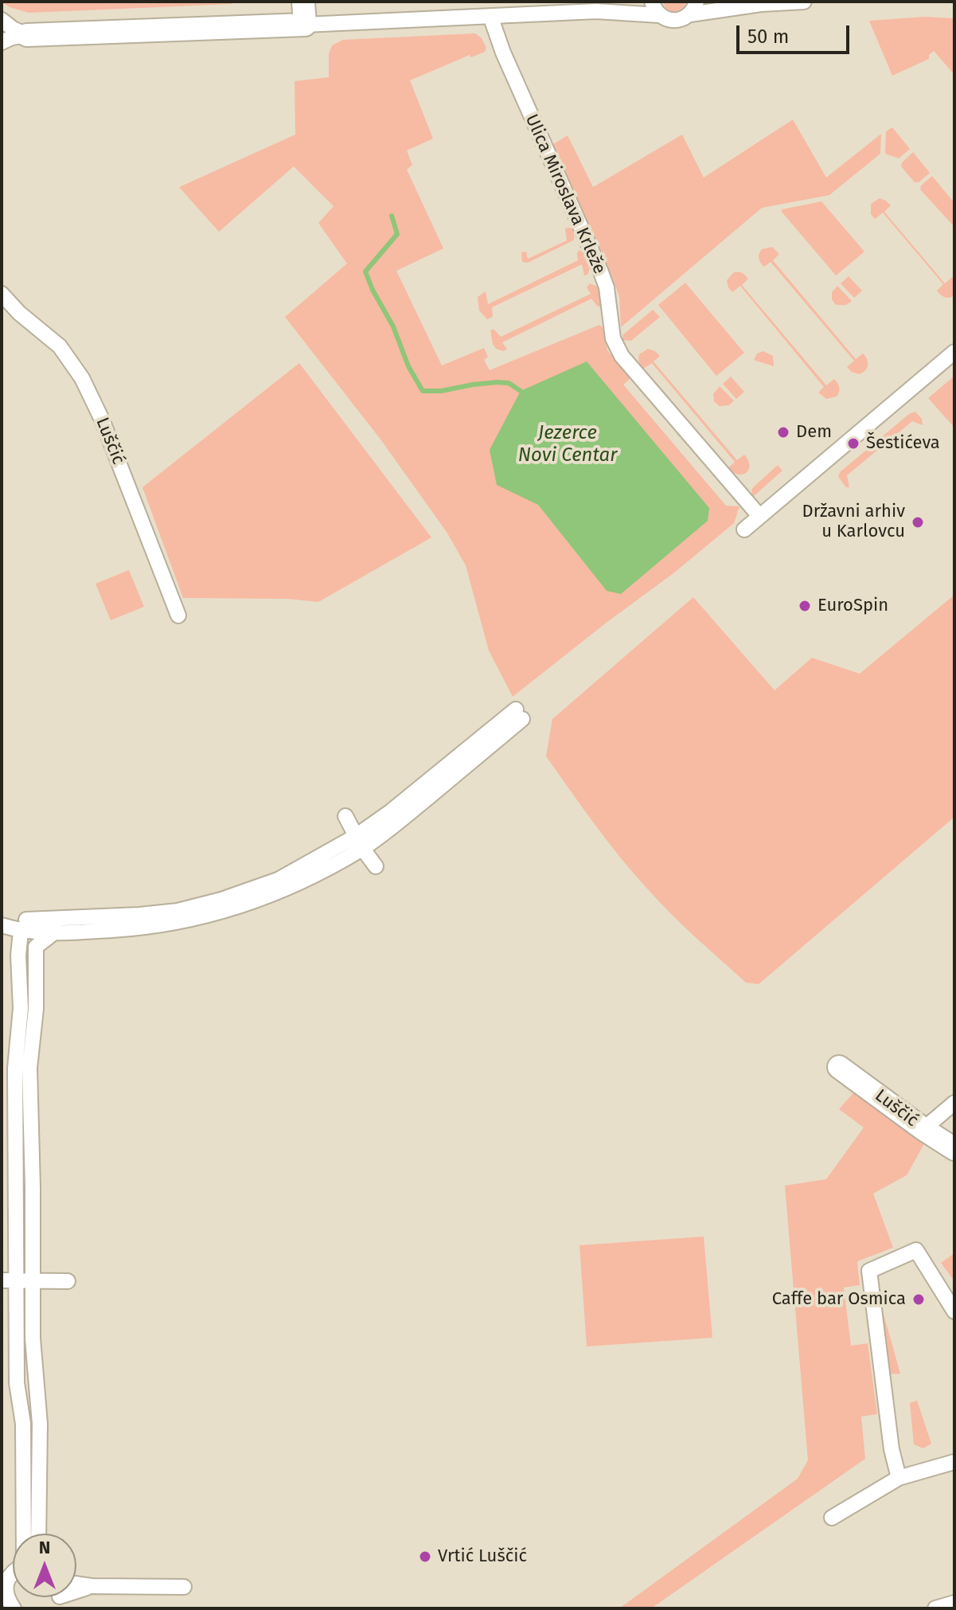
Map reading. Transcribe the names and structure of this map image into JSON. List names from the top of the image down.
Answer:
{
  "streets": {
    "main road": ["Luščić"],
    "street": ["Ulica Miroslava Krleže"]
  },
  "water": ["Jezerce Novi Centar"],
  "places": [
    "Dem",
    "Šestićeva",
    "Državni arhiv u Karlovcu",
    "EuroSpin",
    "Caffe bar Osmica",
    "Vrtić Luščić"
  ],
  "scale_bar": "50 m",
  "north": "top"
}
